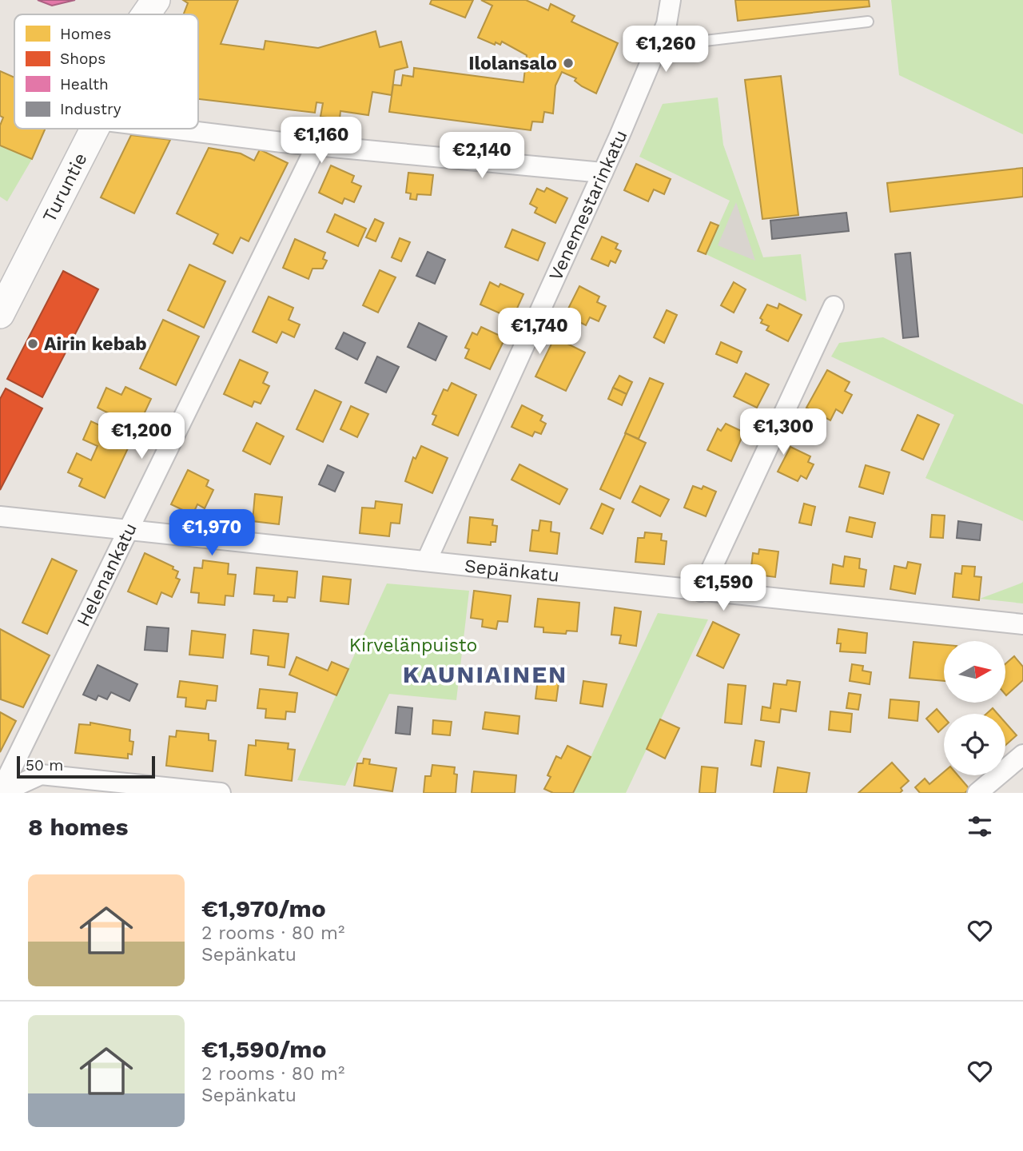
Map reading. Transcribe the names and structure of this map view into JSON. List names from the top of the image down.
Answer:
{
  "streets": {
    "main road": ["Turuntie"],
    "street": ["Venemestarinkatu", "Sepänkatu", "Helenankatu"]
  },
  "crossings": [
    ["Venemestarinkatu", "Sepänkatu"],
    ["Sepänkatu", "Helenankatu"]
  ],
  "districts": ["KAUNIAINEN"],
  "parks": ["Kirvelänpuisto"],
  "places": ["Ilolansalo", "Airin kebab"],
  "legend": [
    "Homes",
    "Shops",
    "Health",
    "Industry"
  ],
  "scale_bar": "50 m",
  "north": "right",
  "page": {
    "price": [
      "€1,260",
      "€1,160",
      "€2,140",
      "€1,740",
      "€1,300",
      "€1,200",
      "€1,970",
      "€1,590"
    ],
    "scale": "50 m",
    "heading": "8 homes",
    "list": [
      {
        "name": "€1,970/mo",
        "note": "2 rooms · 80 m² · Sepänkatu"
      },
      {
        "name": "€1,590/mo",
        "note": "2 rooms · 80 m² · Sepänkatu"
      }
    ]
  }
}
